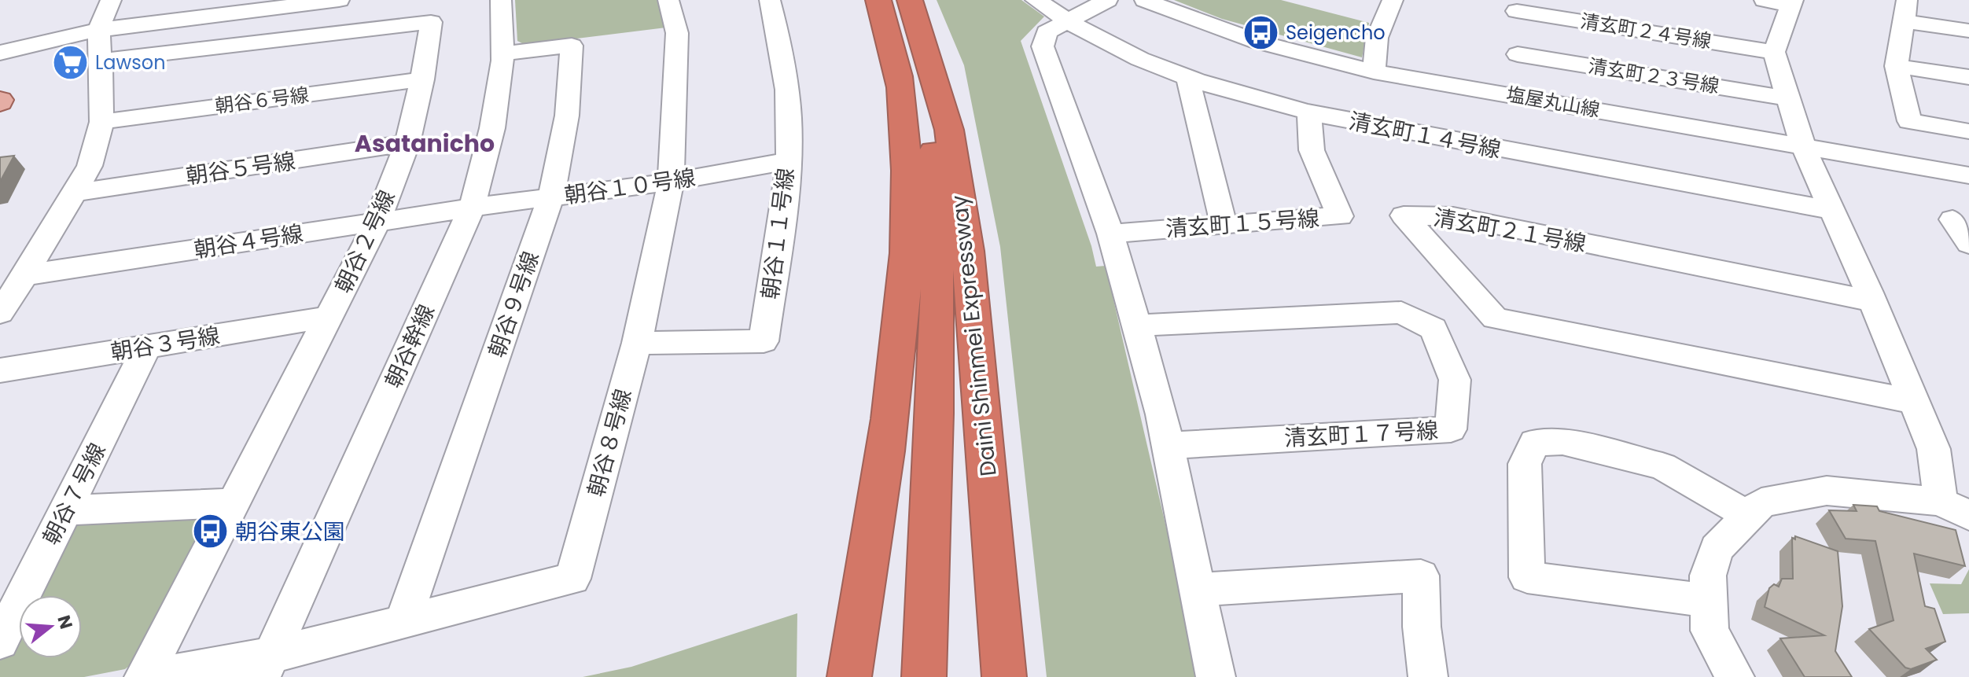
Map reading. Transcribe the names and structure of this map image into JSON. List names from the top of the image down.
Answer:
{
  "streets": {
    "highway": ["Daini Shinmei Expressway"],
    "street": [
      "清玄町２４号線",
      "清玄町２３号線",
      "朝谷６号線",
      "塩屋丸山線",
      "清玄町１４号線",
      "朝谷５号線",
      "朝谷１０号線",
      "清玄町１５号線",
      "清玄町２１号線",
      "朝谷１１号線",
      "朝谷４号線",
      "朝谷２号線",
      "朝谷９号線",
      "朝谷３号線",
      "朝谷幹線",
      "清玄町１７号線",
      "朝谷８号線",
      "朝谷７号線"
    ]
  },
  "crossings": [
    ["朝谷６号線", "朝谷２号線"],
    ["清玄町１４号線", "清玄町１５号線"],
    ["朝谷５号線", "朝谷２号線"],
    ["朝谷１０号線", "朝谷１１号線"],
    ["朝谷１０号線", "朝谷４号線"],
    ["朝谷１０号線", "朝谷９号線"],
    ["朝谷１０号線", "朝谷幹線"],
    ["朝谷１０号線", "朝谷８号線"],
    ["朝谷１１号線", "朝谷８号線"],
    ["朝谷４号線", "朝谷２号線"],
    ["朝谷４号線", "朝谷幹線"],
    ["朝谷２号線", "朝谷３号線"],
    ["朝谷２号線", "朝谷８号線"],
    ["朝谷９号線", "朝谷幹線"],
    ["朝谷９号線", "朝谷８号線"],
    ["朝谷３号線", "朝谷７号線"],
    ["朝谷幹線", "朝谷８号線"]
  ],
  "districts": ["Asatanicho"],
  "places": {
    "bus stop": ["Seigencho", "朝谷東公園"],
    "supermarket": ["Lawson"]
  },
  "north": "right"
}
